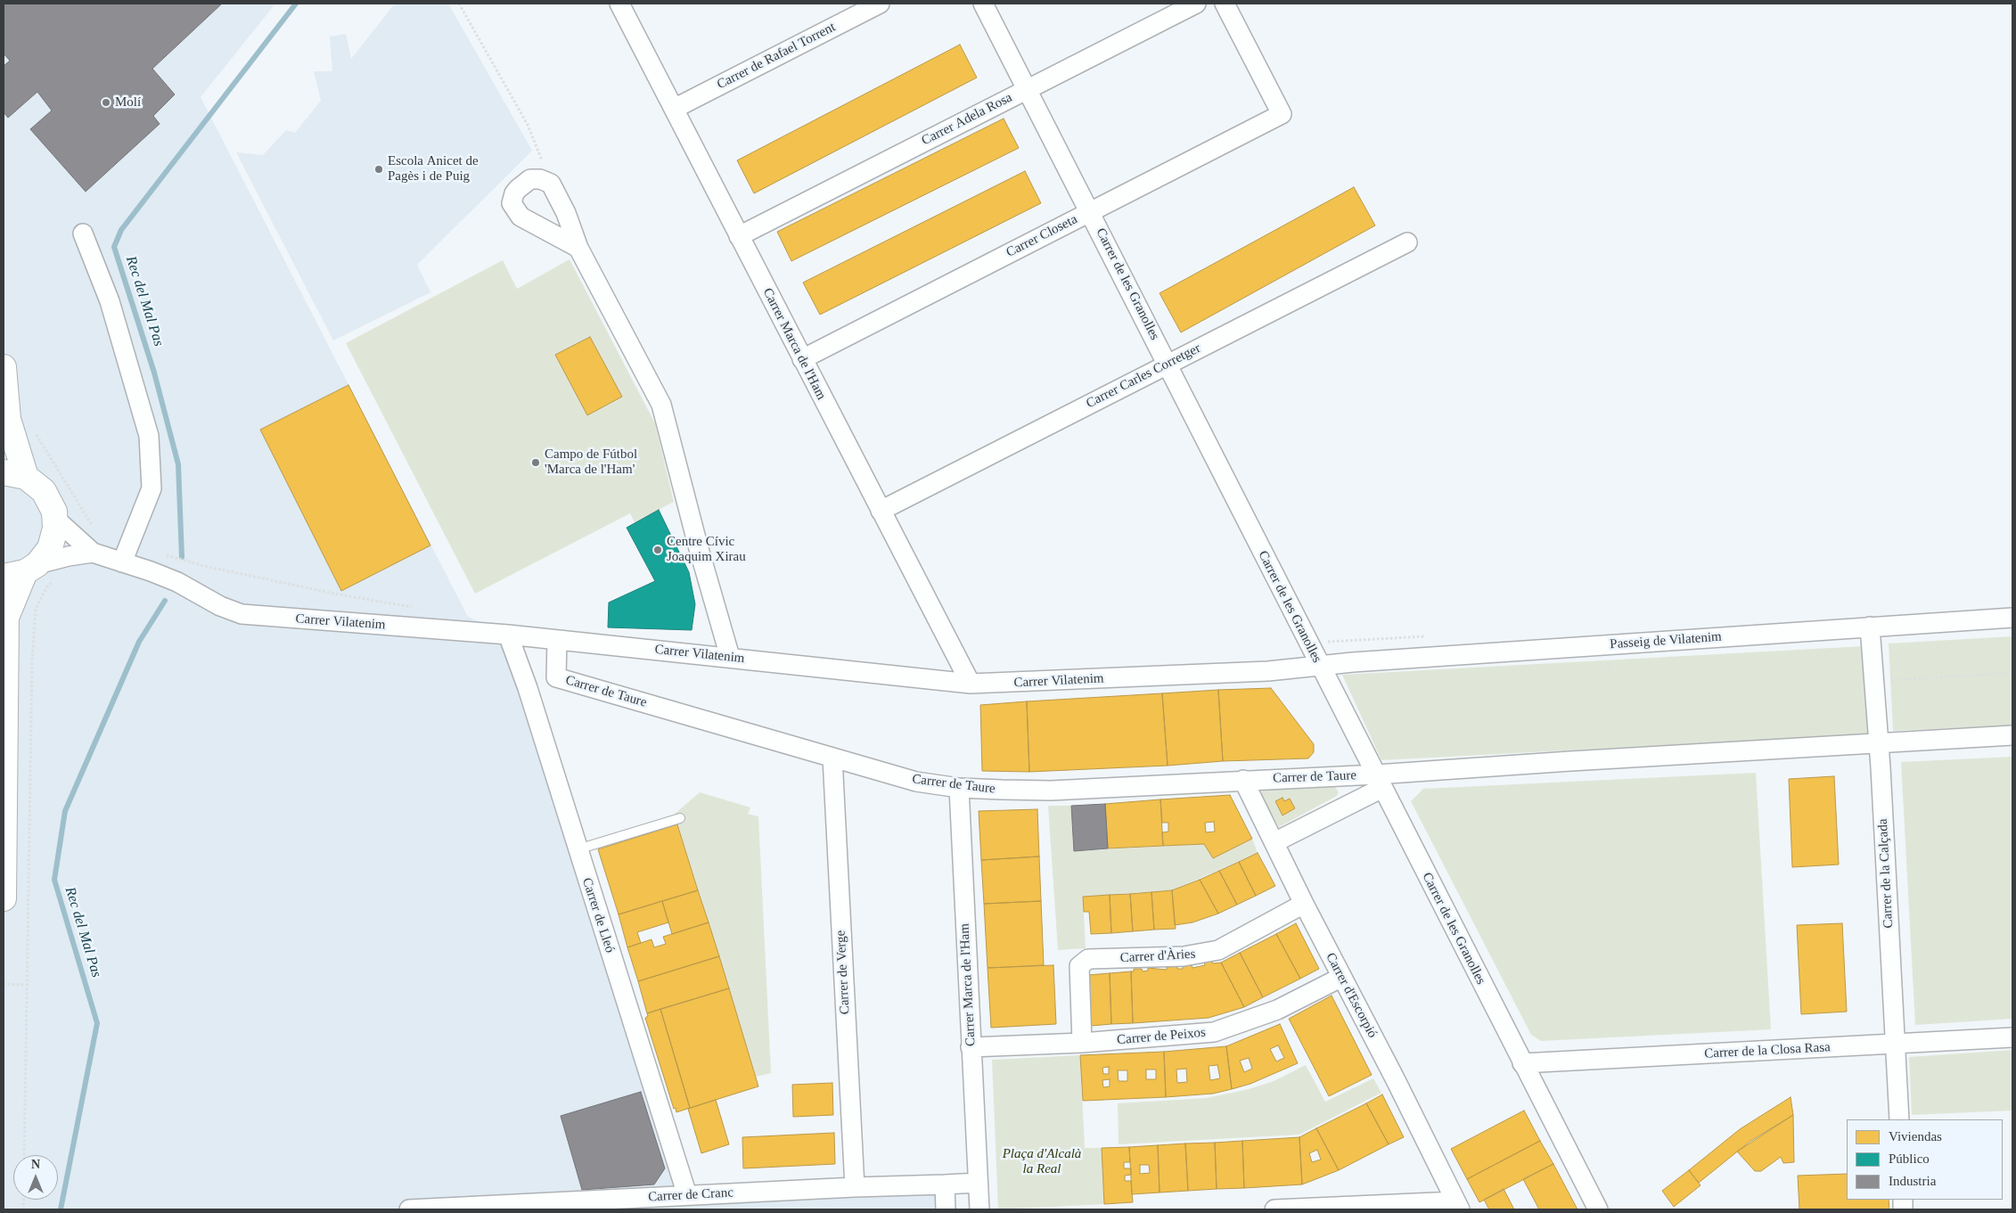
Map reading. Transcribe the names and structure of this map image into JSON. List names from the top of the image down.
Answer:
{
  "streets": {
    "street": [
      "Carrer de Rafael Torrent",
      "Carrer Adela Rosa",
      "Carrer Closeta",
      "Carrer de les Granolles",
      "Carrer Marca de l'Ham",
      "Carrer Carles Corretger",
      "Carrer Vilatenim",
      "Passeig de Vilatenim",
      "Carrer de Taure",
      "Carrer de la Calçada",
      "Carrer de Lleó",
      "Carrer d'Àries",
      "Carrer de Verge",
      "Carrer d'Escorpió",
      "Carrer de Peixos",
      "Carrer de la Closa Rasa",
      "Carrer de Cranc"
    ]
  },
  "crossings": [
    ["Carrer de Rafael Torrent", "Carrer Marca de l'Ham"],
    ["Carrer Adela Rosa", "Carrer de les Granolles"],
    ["Carrer Adela Rosa", "Carrer Marca de l'Ham"],
    ["Carrer Closeta", "Carrer de les Granolles"],
    ["Carrer Closeta", "Carrer Marca de l'Ham"],
    ["Carrer de les Granolles", "Carrer Carles Corretger"],
    ["Carrer de les Granolles", "Carrer Vilatenim"],
    ["Carrer de les Granolles", "Passeig de Vilatenim"],
    ["Carrer de les Granolles", "Carrer de Taure"],
    ["Carrer de les Granolles", "Carrer de la Closa Rasa"],
    ["Carrer Marca de l'Ham", "Carrer Carles Corretger"],
    ["Carrer Marca de l'Ham", "Carrer Vilatenim"],
    ["Carrer Marca de l'Ham", "Carrer de Taure"],
    ["Carrer Marca de l'Ham", "Carrer de Peixos"],
    ["Carrer Vilatenim", "Passeig de Vilatenim"],
    ["Carrer Vilatenim", "Carrer de Taure"],
    ["Carrer Vilatenim", "Carrer de Lleó"],
    ["Passeig de Vilatenim", "Carrer de la Calçada"],
    ["Carrer de Taure", "Carrer de Verge"],
    ["Carrer de Taure", "Carrer d'Escorpió"],
    ["Carrer de la Calçada", "Carrer de la Closa Rasa"],
    ["Carrer de Lleó", "Carrer de Cranc"],
    ["Carrer d'Àries", "Carrer d'Escorpió"],
    ["Carrer d'Àries", "Carrer de Peixos"],
    ["Carrer de Verge", "Carrer de Cranc"],
    ["Carrer d'Escorpió", "Carrer de Peixos"]
  ],
  "water": ["Rec del Mal Pas"],
  "parks": ["Plaça d'Alcalà la Real"],
  "places": [
    "Molí",
    "Escola Anicet de Pagès i de Puig",
    "Campo de Fútbol 'Marca de l'Ham'",
    "Centre Cívic Joaquim Xirau"
  ],
  "legend": ["Viviendas", "Público", "Industria"],
  "north": "top"
}
